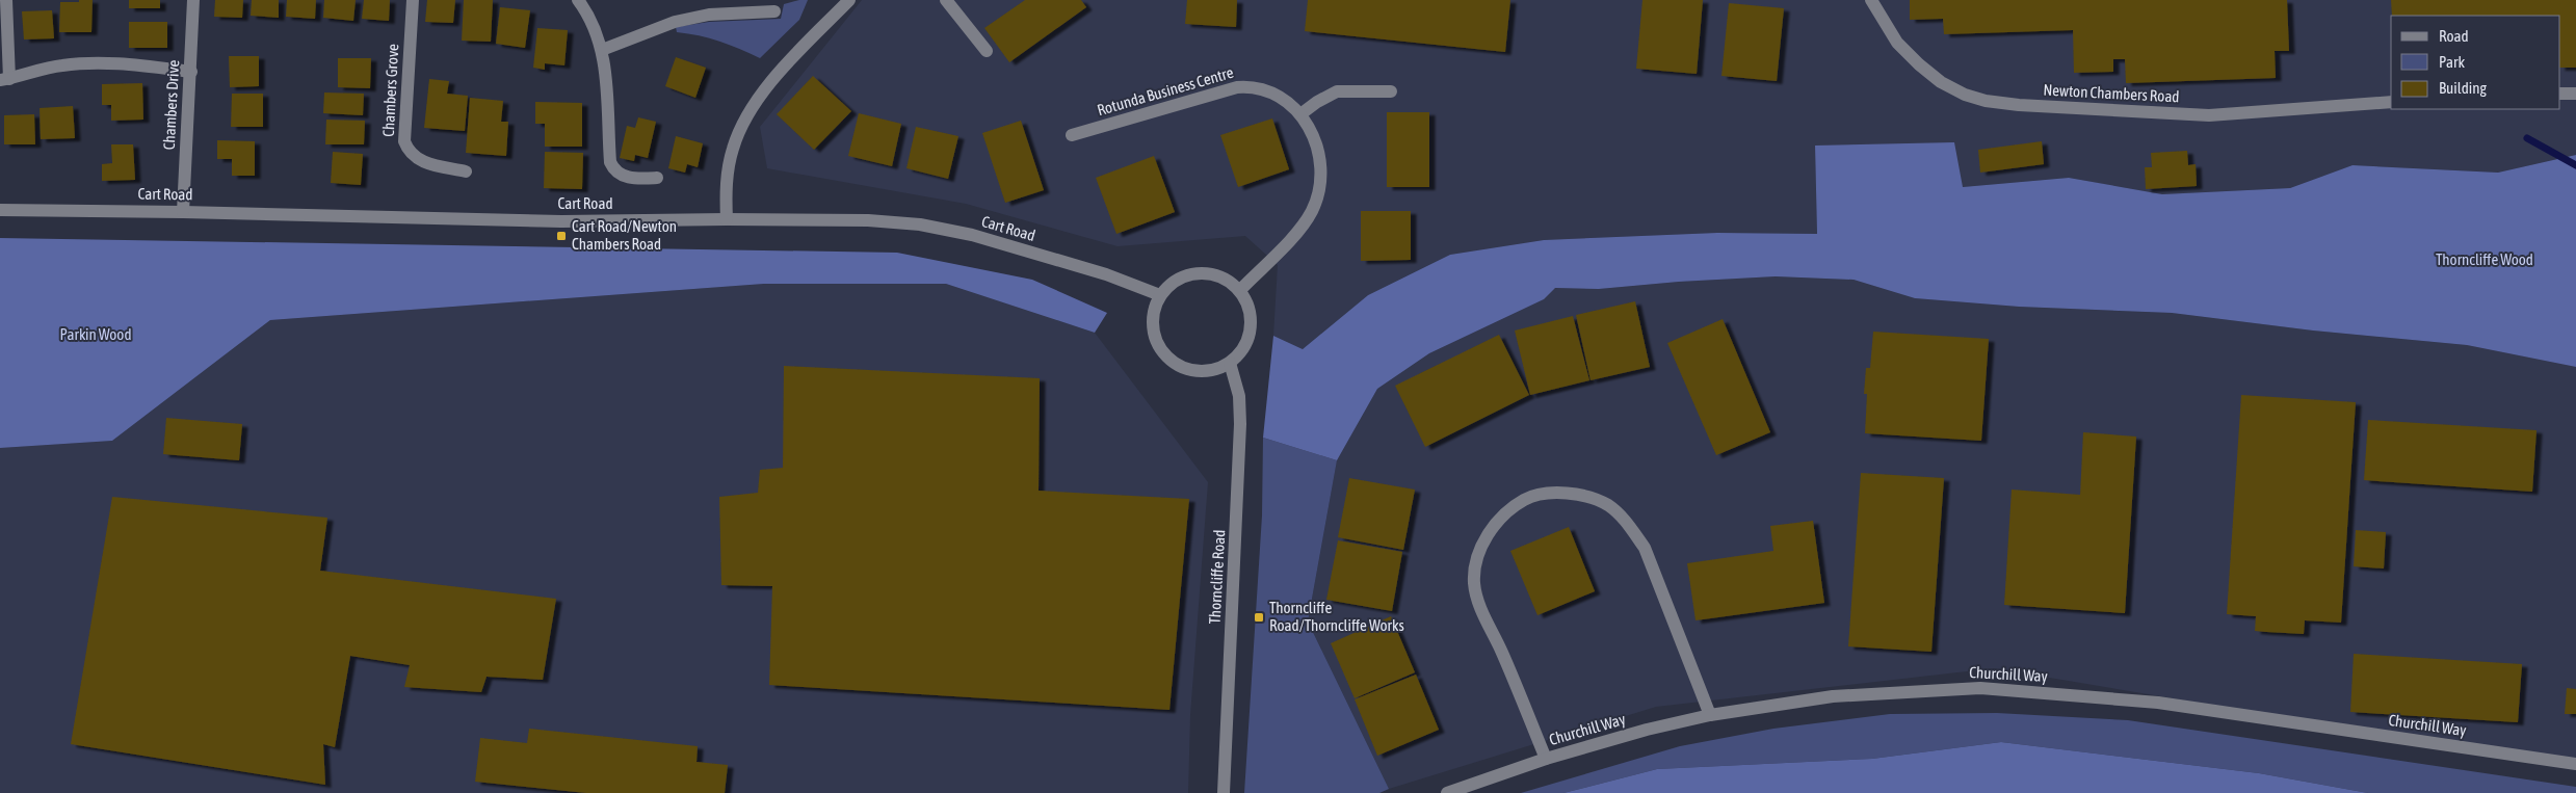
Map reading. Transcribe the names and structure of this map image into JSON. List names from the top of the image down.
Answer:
{
  "streets": {
    "street": [
      "Chambers Grove",
      "Rotunda Business Centre",
      "Newton Chambers Road",
      "Chambers Drive",
      "Cart Road",
      "Thorncliffe Road",
      "Churchill Way"
    ]
  },
  "crossings": [
    ["Rotunda Business Centre", "Cart Road"],
    ["Rotunda Business Centre", "Thorncliffe Road"],
    ["Chambers Drive", "Cart Road"],
    ["Cart Road", "Thorncliffe Road"]
  ],
  "parks": ["Thorncliffe Wood", "Parkin Wood"],
  "places": {
    "transit": ["Cart Road/Newton Chambers Road", "Thorncliffe Road/Thorncliffe Works"]
  },
  "legend": ["Road", "Park", "Building"]
}
